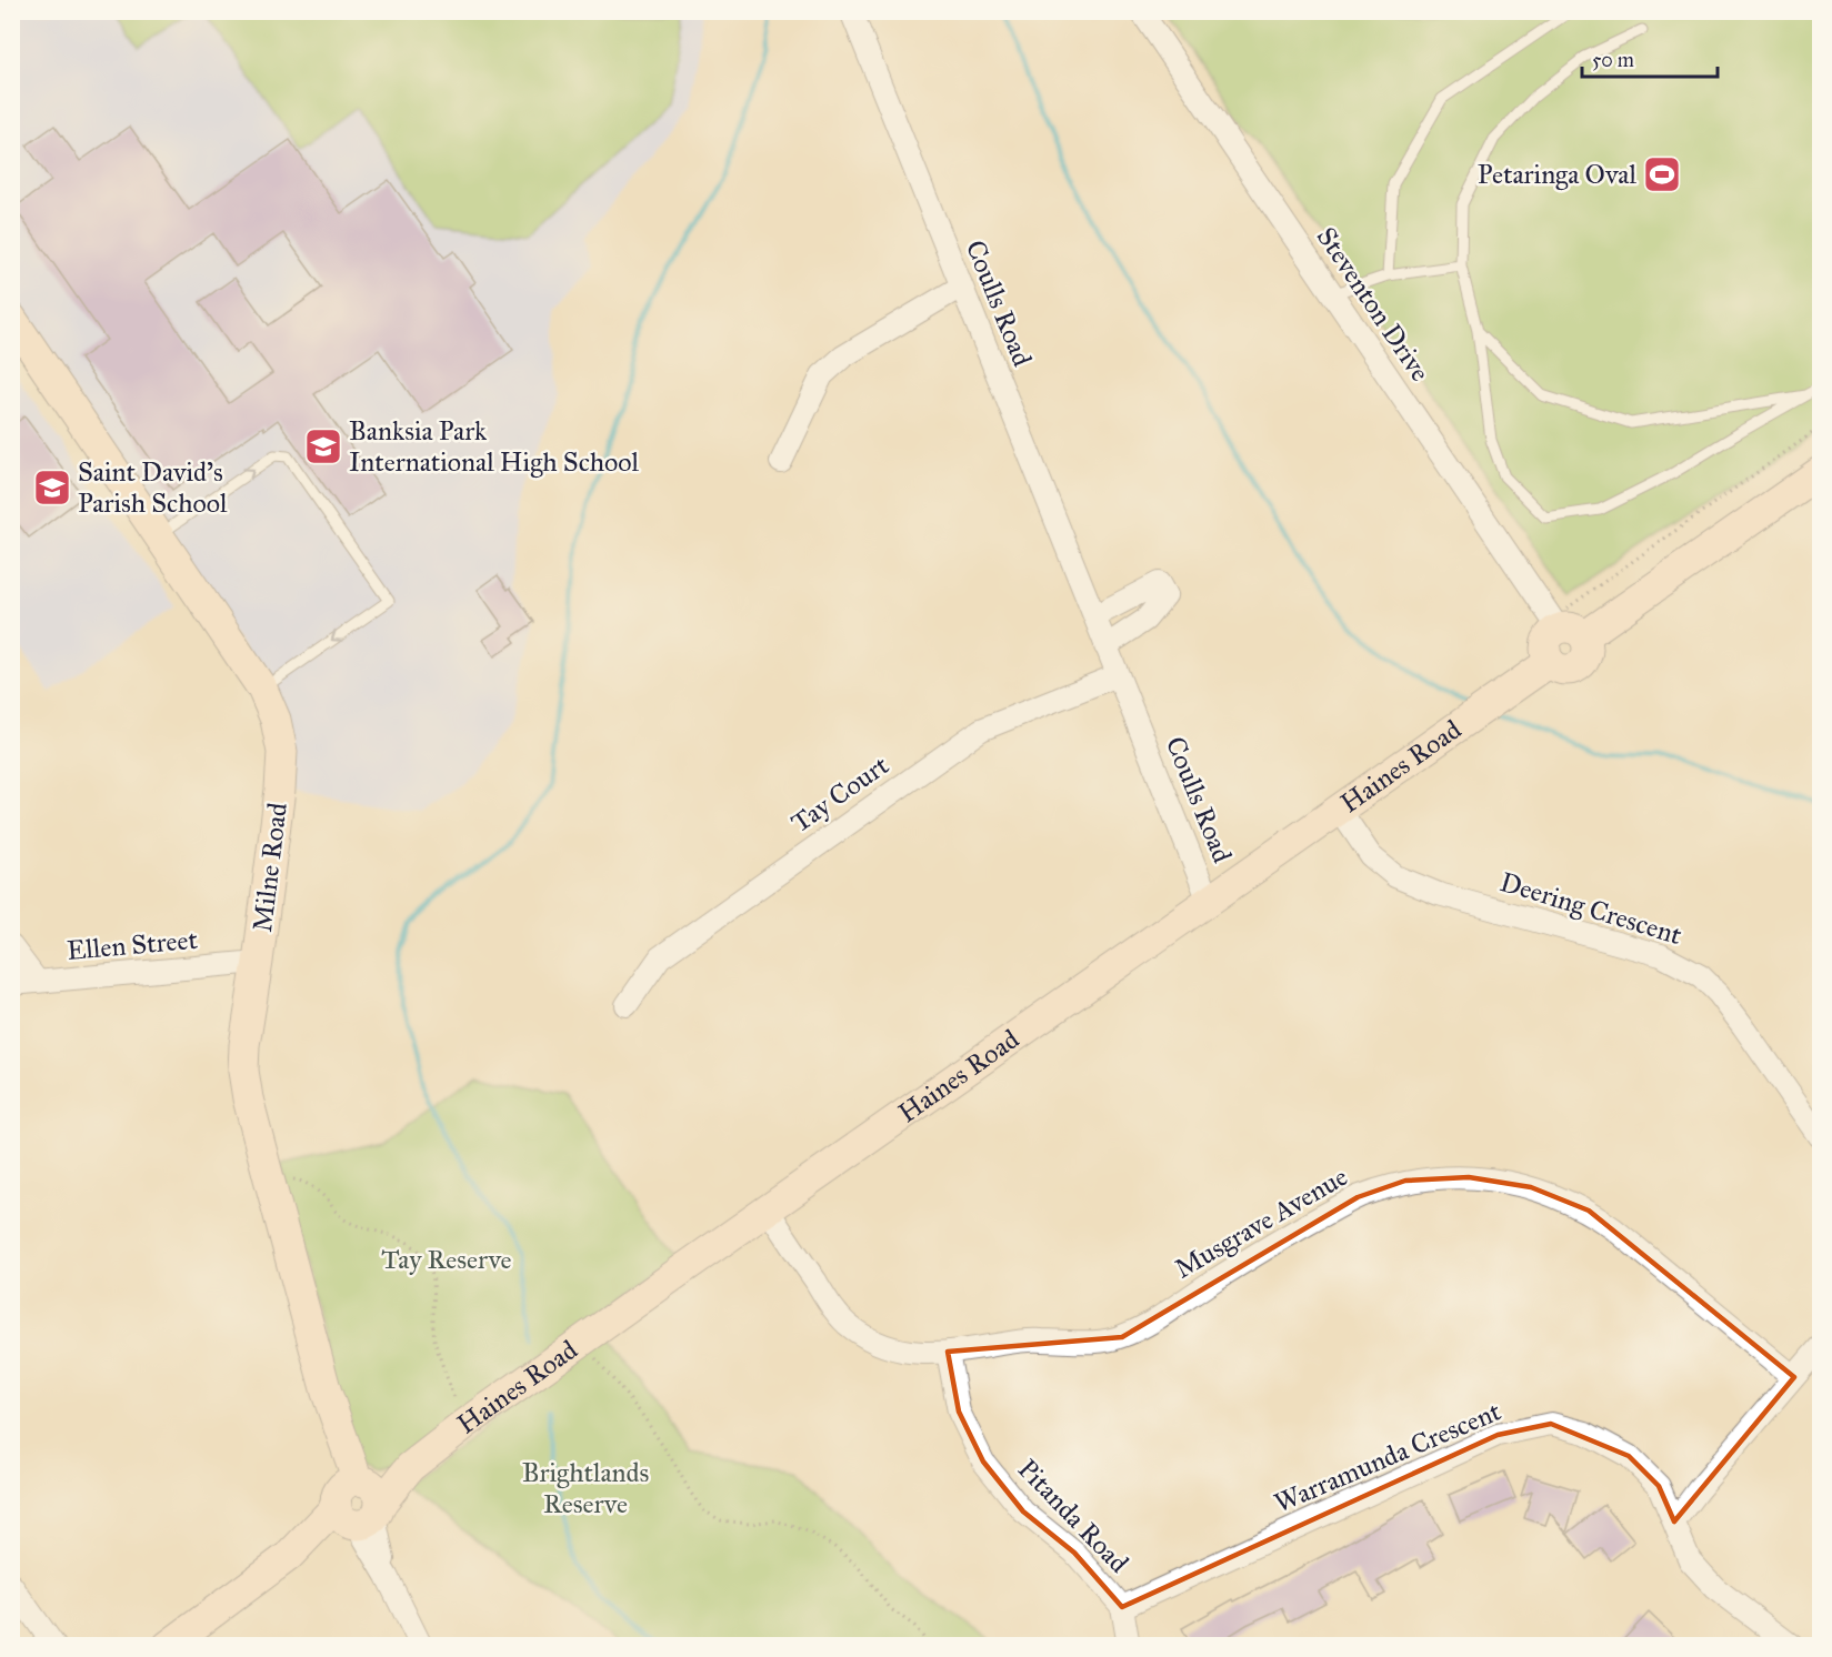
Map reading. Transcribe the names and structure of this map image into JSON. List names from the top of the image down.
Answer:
{
  "streets": {
    "main road": ["Haines Road", "Milne Road"],
    "street": [
      "Coulls Road",
      "Steventon Drive",
      "Tay Court",
      "Deering Crescent",
      "Ellen Street",
      "Musgrave Avenue",
      "Warramunda Crescent",
      "Pitanda Road"
    ]
  },
  "crossings": [
    ["Coulls Road", "Haines Road"],
    ["Coulls Road", "Tay Court"],
    ["Steventon Drive", "Haines Road"],
    ["Haines Road", "Milne Road"],
    ["Haines Road", "Deering Crescent"],
    ["Haines Road", "Musgrave Avenue"],
    ["Milne Road", "Ellen Street"],
    ["Musgrave Avenue", "Pitanda Road"],
    ["Warramunda Crescent", "Pitanda Road"]
  ],
  "parks": ["Tay Reserve", "Brightlands Reserve"],
  "places": {
    "sports": ["Petaringa Oval"],
    "school or university": ["Banksia Park International High School", "Saint David's Parish School"]
  },
  "scale_bar": "50 m"
}
